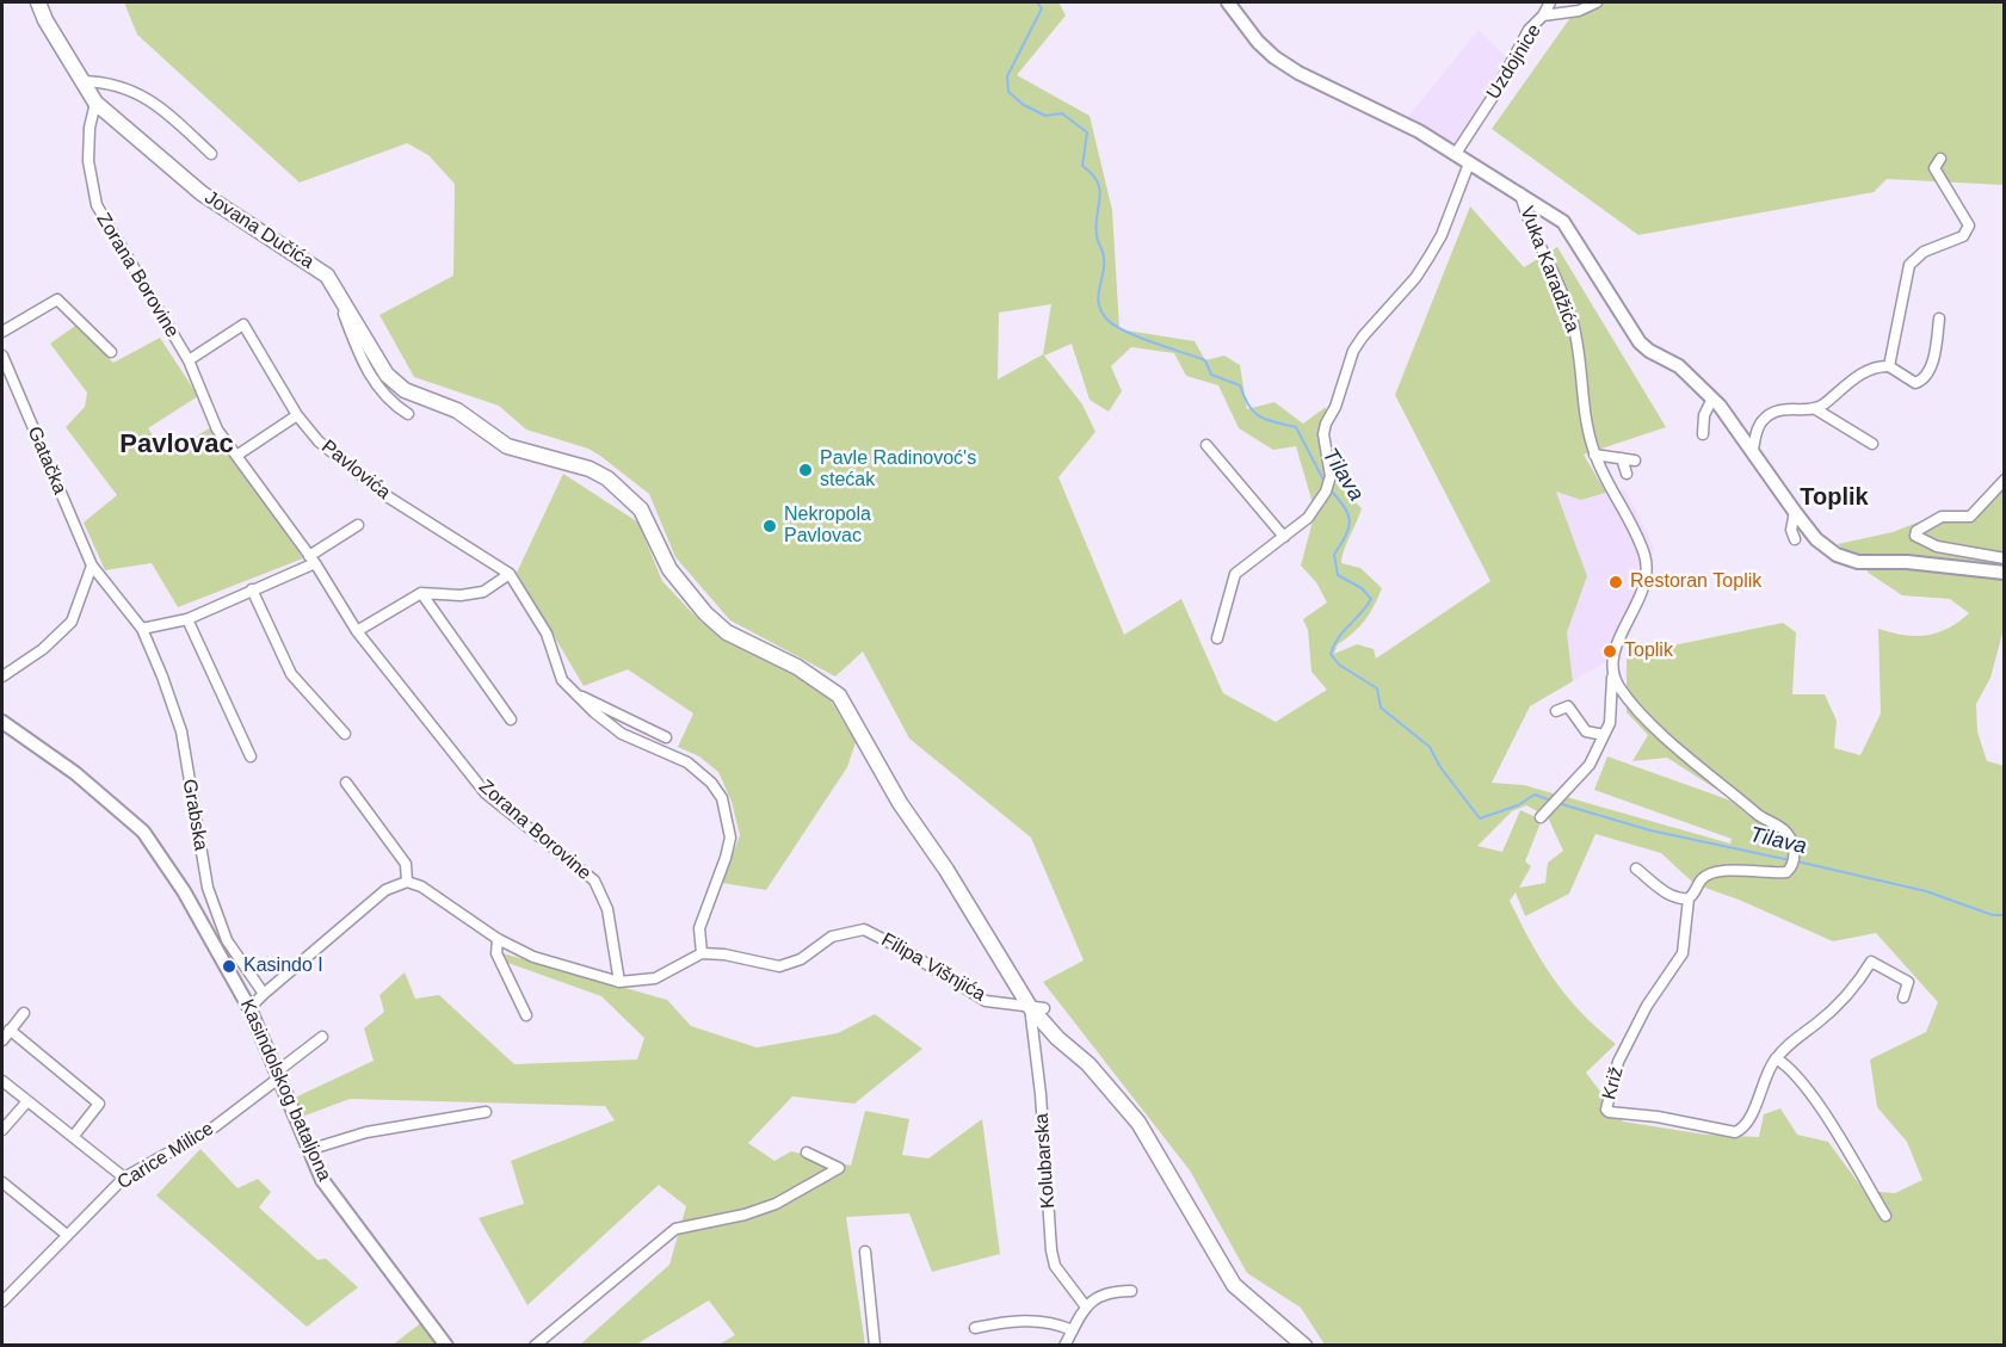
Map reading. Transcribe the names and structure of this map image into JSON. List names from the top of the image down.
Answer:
{
  "streets": {
    "main road": ["Jovana Dučića", "Filipa Višnjića"],
    "street": [
      "Uzdojnice",
      "Vuka Karadžića",
      "Zorana Borovine",
      "Gatačka",
      "Pavlovića",
      "Grabska",
      "Križ",
      "Kasindolskog bataljona",
      "Carice Milice",
      "Kolubarska"
    ]
  },
  "crossings": [
    ["Uzdojnice", "Vuka Karadžića"],
    ["Jovana Dučića", "Zorana Borovine"],
    ["Jovana Dučića", "Filipa Višnjića"],
    ["Zorana Borovine", "Pavlovića"],
    ["Zorana Borovine", "Filipa Višnjića"],
    ["Gatačka", "Grabska"],
    ["Pavlovića", "Filipa Višnjića"],
    ["Filipa Višnjića", "Kolubarska"],
    ["Kasindolskog bataljona", "Carice Milice"]
  ],
  "districts": ["Pavlovac", "Toplik"],
  "water": ["Tilava"],
  "places": [
    "Pavle Radinovoć's stećak",
    "Nekropola Pavlovac",
    "Restoran Toplik",
    "Toplik",
    "Kasindo I"
  ]
}
